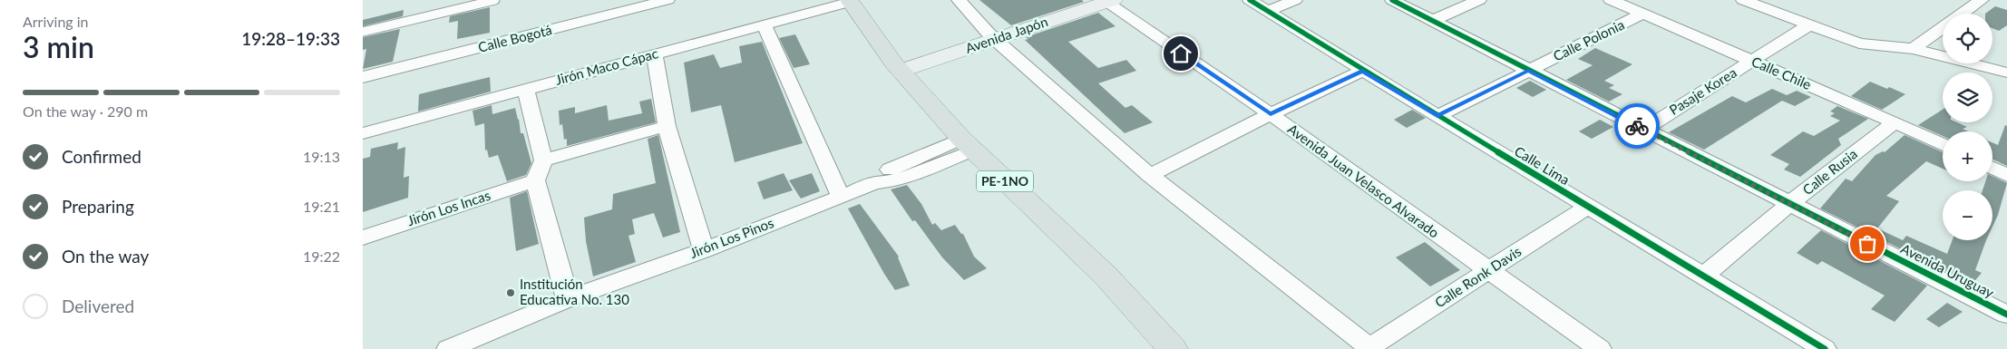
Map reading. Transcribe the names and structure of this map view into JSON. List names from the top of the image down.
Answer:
{
  "streets": {
    "main road": ["PE-1NO"],
    "street": [
      "Avenida Japón",
      "Calle Bogotá",
      "Calle Polonia",
      "Jirón Maco Cápac",
      "Calle Chile",
      "Pasaje Korea",
      "Calle Lima",
      "Calle Rusia",
      "Avenida Juan Velasco Alvarado",
      "Jirón Los Incas",
      "Jirón Los Pinos",
      "Avenida Uruguay",
      "Calle Ronk Davis"
    ]
  },
  "crossings": [
    ["Avenida Japón", "PE-1NO"],
    ["Avenida Japón", "Avenida Juan Velasco Alvarado"],
    ["Calle Polonia", "Calle Chile"],
    ["Calle Polonia", "Calle Lima"],
    ["Calle Polonia", "Avenida Uruguay"],
    ["Jirón Maco Cápac", "PE-1NO"],
    ["Calle Chile", "Pasaje Korea"],
    ["Calle Chile", "Calle Rusia"],
    ["Pasaje Korea", "Avenida Uruguay"],
    ["Calle Lima", "Calle Rusia"],
    ["Calle Lima", "Calle Ronk Davis"],
    ["Calle Rusia", "Avenida Uruguay"],
    ["PE-1NO", "Jirón Los Pinos"],
    ["Avenida Juan Velasco Alvarado", "Calle Ronk Davis"]
  ],
  "places": ["Institución Educativa No. 130"],
  "page": {
    "heading": ["3 min", "Arriving in", "19:28–19:33"],
    "map_buttons": ["+", "−"],
    "bar": "On the way · 290 m",
    "list": [
      ["Confirmed", "19:13"],
      ["Preparing", "19:21"],
      ["On the way", "19:22"],
      "Delivered"
    ]
  }
}
